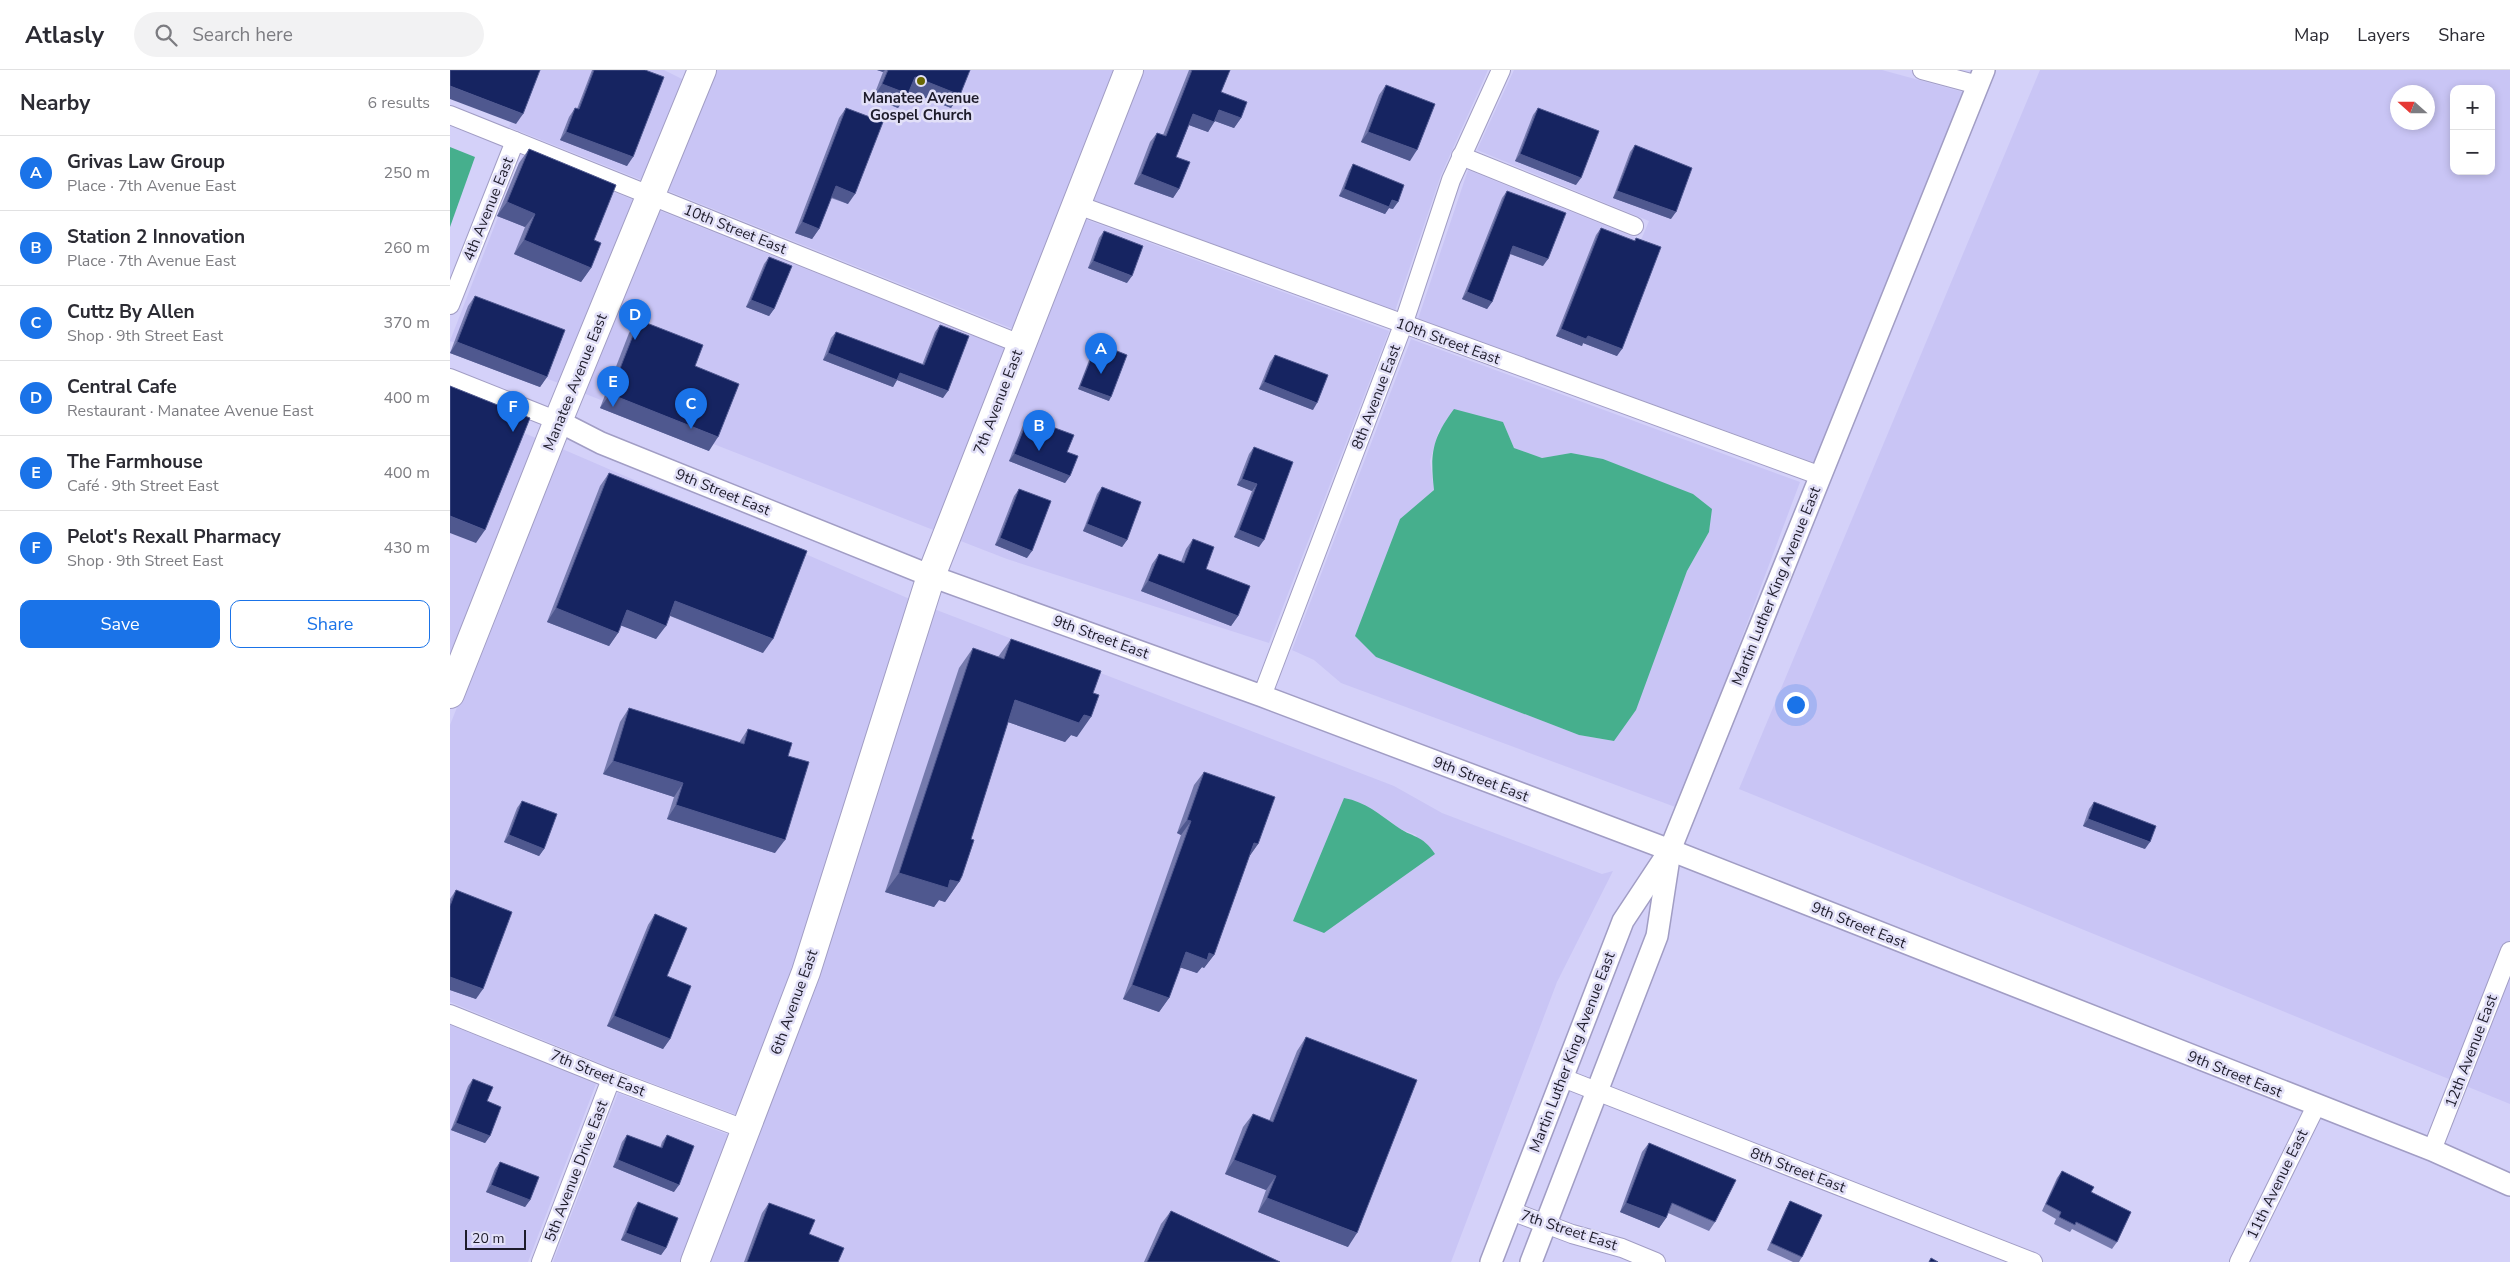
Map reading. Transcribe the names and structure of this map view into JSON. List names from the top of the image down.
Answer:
{
  "streets": {
    "main road": ["Manatee Avenue East", "7th Avenue East", "6th Avenue East"],
    "street": [
      "4th Avenue East",
      "10th Street East",
      "8th Avenue East",
      "9th Street East",
      "Martin Luther King Avenue East",
      "12th Avenue East",
      "7th Street East",
      "8th Street East",
      "5th Avenue Drive East",
      "11th Avenue East"
    ]
  },
  "crossings": [
    ["4th Avenue East", "10th Street East"],
    ["10th Street East", "Manatee Avenue East"],
    ["10th Street East", "8th Avenue East"],
    ["10th Street East", "7th Avenue East"],
    ["10th Street East", "Martin Luther King Avenue East"],
    ["Manatee Avenue East", "9th Street East"],
    ["8th Avenue East", "9th Street East"],
    ["7th Avenue East", "9th Street East"],
    ["7th Avenue East", "6th Avenue East"],
    ["9th Street East", "Martin Luther King Avenue East"],
    ["9th Street East", "12th Avenue East"],
    ["9th Street East", "11th Avenue East"],
    ["Martin Luther King Avenue East", "7th Street East"],
    ["Martin Luther King Avenue East", "8th Street East"],
    ["6th Avenue East", "7th Street East"],
    ["7th Street East", "5th Avenue Drive East"]
  ],
  "places": ["Manatee Avenue Gospel Church"],
  "scale_bar": "20 m",
  "north": "left",
  "page": {
    "header": "Atlasly",
    "search": "Search here",
    "nav": ["Map", "Layers", "Share"],
    "heading": ["Nearby", "6 results"],
    "map_buttons": ["+", "−"],
    "list": [
      {
        "mark": "A",
        "name": "Grivas Law Group",
        "note": "Place · 7th Avenue East",
        "value": "250 m"
      },
      {
        "mark": "B",
        "name": "Station 2 Innovation",
        "note": "Place · 7th Avenue East",
        "value": "260 m"
      },
      {
        "mark": "C",
        "name": "Cuttz By Allen",
        "note": "Shop · 9th Street East",
        "value": "370 m"
      },
      {
        "mark": "D",
        "name": "Central Cafe",
        "note": "Restaurant · Manatee Avenue East",
        "value": "400 m"
      },
      {
        "mark": "E",
        "name": "The Farmhouse",
        "note": "Café · 9th Street East",
        "value": "400 m"
      },
      {
        "mark": "F",
        "name": "Pelot's Rexall Pharmacy",
        "note": "Shop · 9th Street East",
        "value": "430 m"
      }
    ],
    "pins": [
      "D",
      "A",
      "E",
      "C",
      "F",
      "B"
    ],
    "buttons": ["Save", "Share"],
    "scale": "20 m"
  }
}
